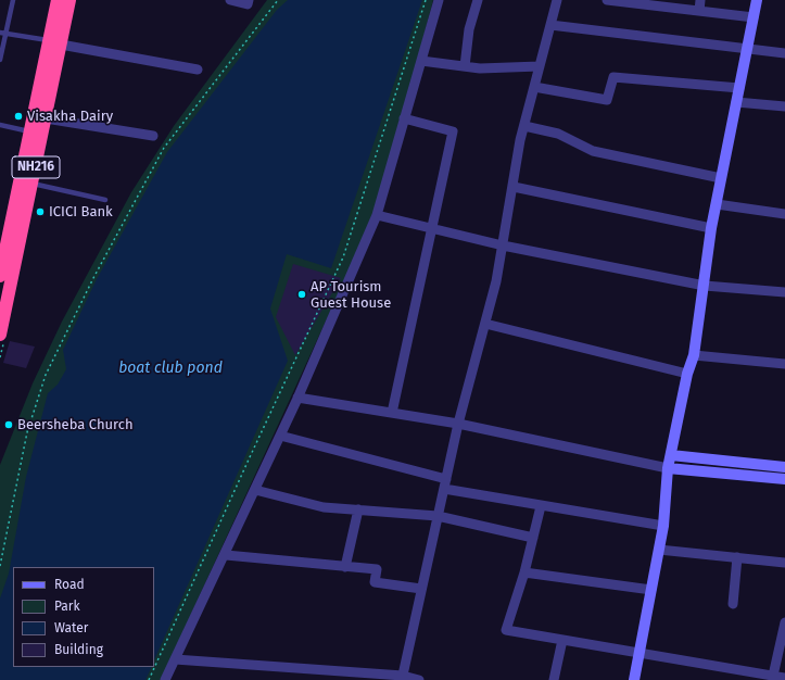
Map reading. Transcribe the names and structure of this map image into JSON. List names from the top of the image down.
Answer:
{
  "streets": {
    "highway": ["NH216"]
  },
  "water": ["boat club pond"],
  "places": [
    "Visakha Dairy",
    "ICICI Bank",
    "AP Tourism Guest House",
    "Beersheba Church"
  ],
  "legend": [
    "Road",
    "Park",
    "Water",
    "Building"
  ]
}
